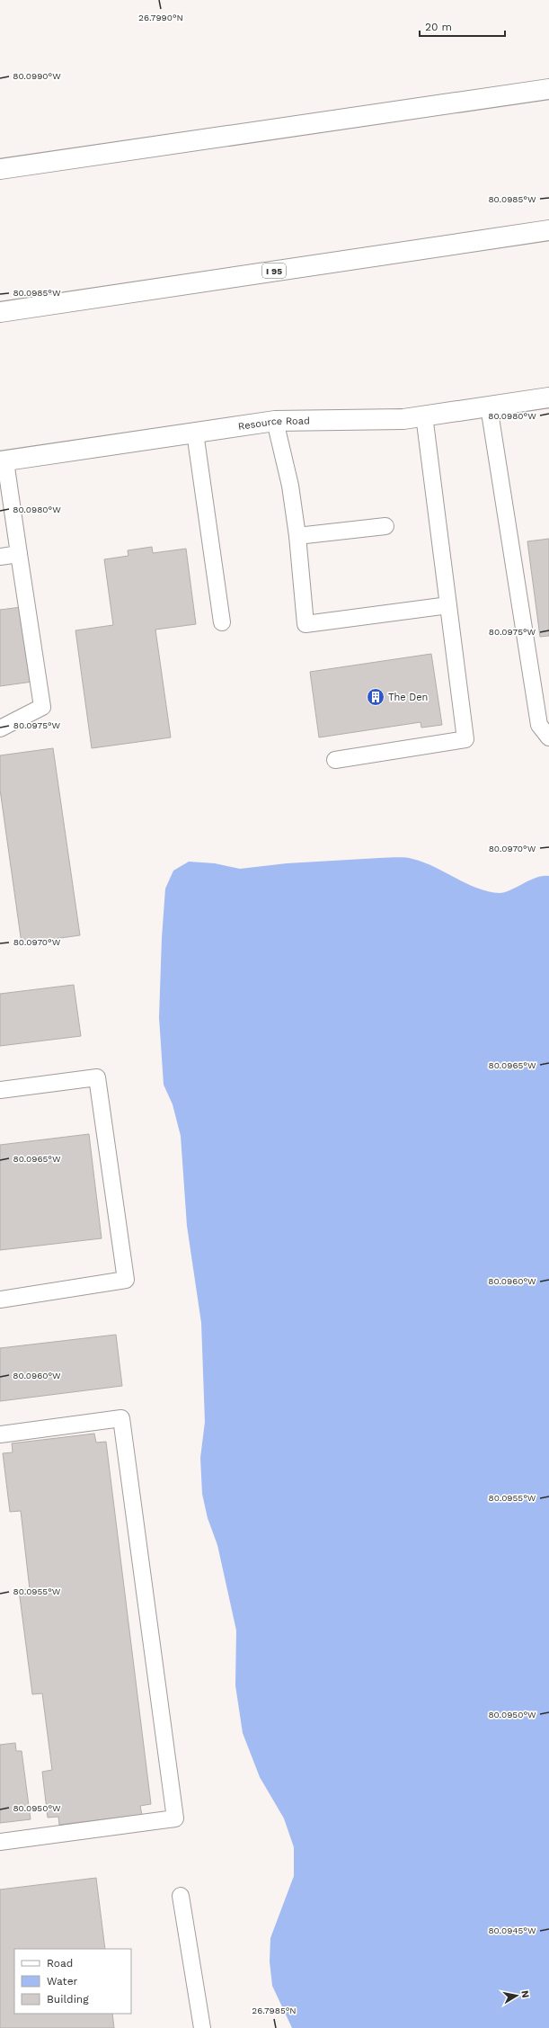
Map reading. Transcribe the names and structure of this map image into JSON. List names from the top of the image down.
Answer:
{
  "streets": {
    "main road": ["I 95", "Resource Road"]
  },
  "places": {
    "building": ["The Den"]
  },
  "legend": ["Road", "Water", "Building"],
  "scale_bar": "20 m",
  "north": "right",
  "coordinates": [
    "26.7990°N",
    "80.0990°W",
    "80.0985°W",
    "80.0980°W",
    "80.0975°W",
    "80.0970°W",
    "80.0965°W",
    "80.0960°W",
    "80.0955°W",
    "80.0950°W",
    "80.0945°W",
    "26.7985°N"
  ]
}
